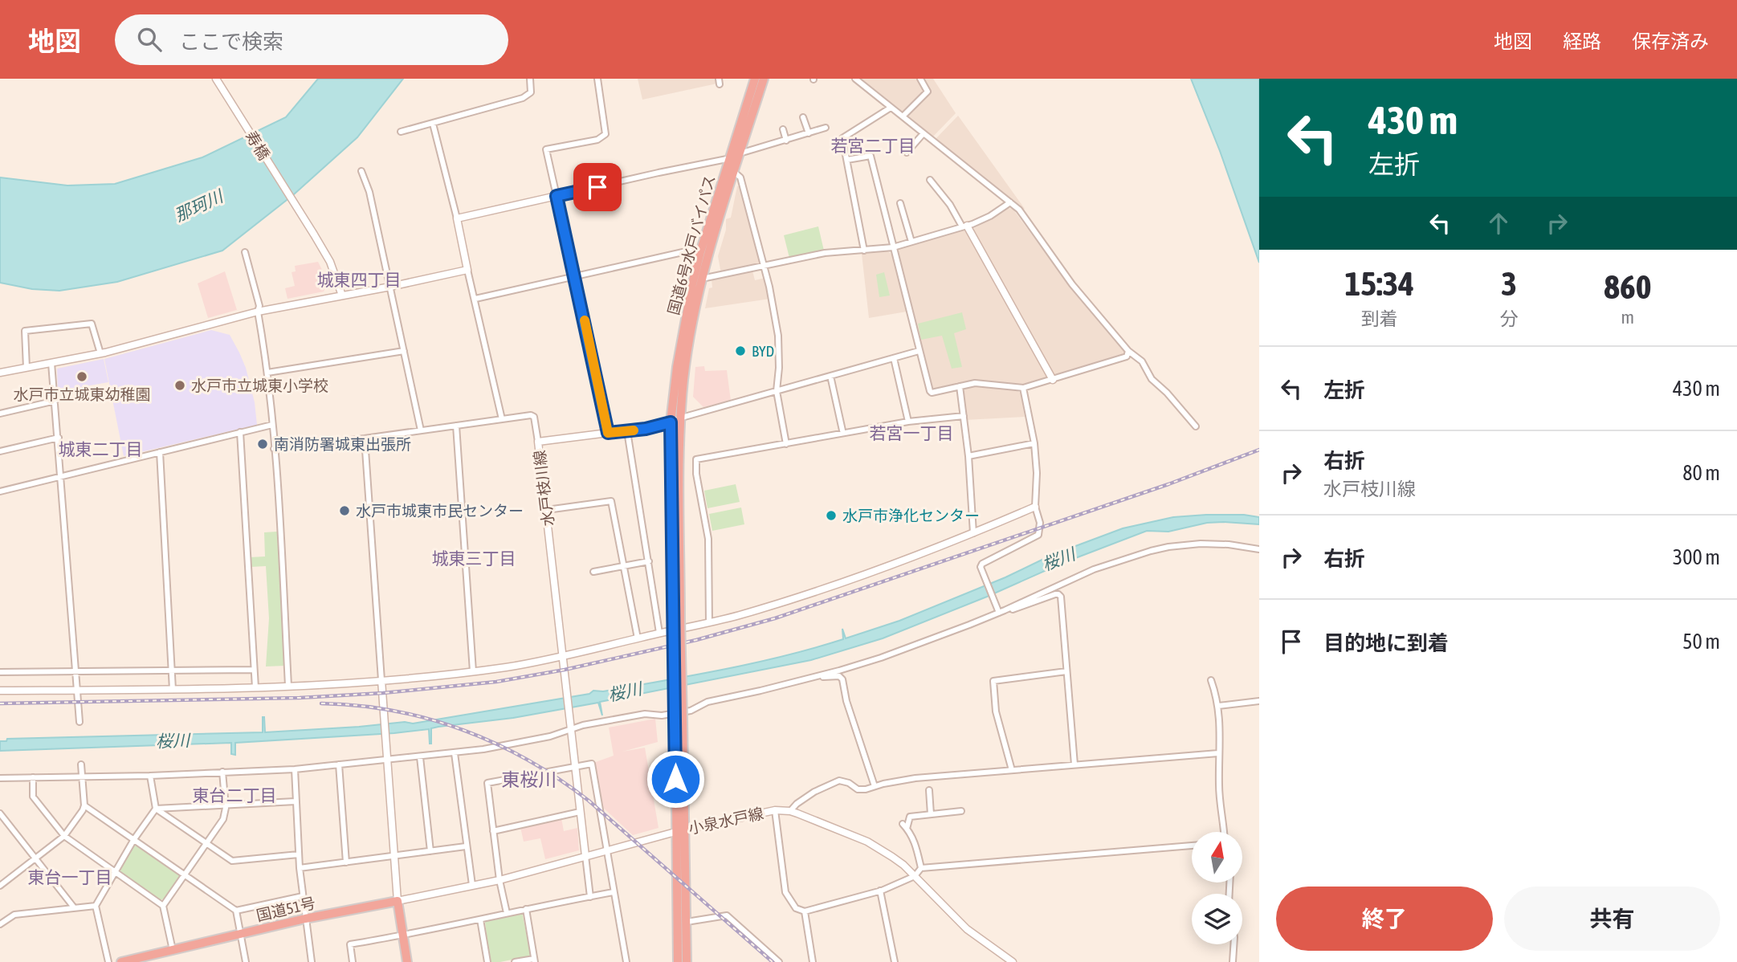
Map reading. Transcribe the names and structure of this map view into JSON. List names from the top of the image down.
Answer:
{
  "streets": {
    "highway": ["国道6号水戸バイパス", "国道51号"],
    "main road": ["寿橋", "水戸枝川線", "小泉水戸線"]
  },
  "crossings": [
    ["国道6号水戸バイパス", "小泉水戸線"],
    ["小泉水戸線", "国道51号"]
  ],
  "districts": [
    "若宮二丁目",
    "城東四丁目",
    "若宮一丁目",
    "城東二丁目",
    "城東三丁目",
    "東桜川",
    "東台二丁目",
    "東台一丁目"
  ],
  "water": ["那珂川", "桜川"],
  "places": [
    "BYD",
    "水戸市立城東幼稚園",
    "水戸市立城東小学校",
    "南消防署城東出張所",
    "水戸市城東市民センター",
    "水戸市浄化センター"
  ],
  "north": "top",
  "page": {
    "header": "地図",
    "search": "ここで検索",
    "nav": ["地図", "経路", "保存済み"],
    "turn": ["430 m", "左折"],
    "eta": [
      "15:34",
      "到着",
      "3",
      "分",
      "860",
      "m"
    ],
    "list": [
      {
        "name": "左折",
        "value": "430 m"
      },
      {
        "name": "右折",
        "note": "水戸枝川線",
        "value": "80 m"
      },
      {
        "name": "右折",
        "value": "300 m"
      },
      {
        "name": "目的地に到着",
        "value": "50 m"
      }
    ],
    "buttons": ["終了", "共有"]
  }
}
